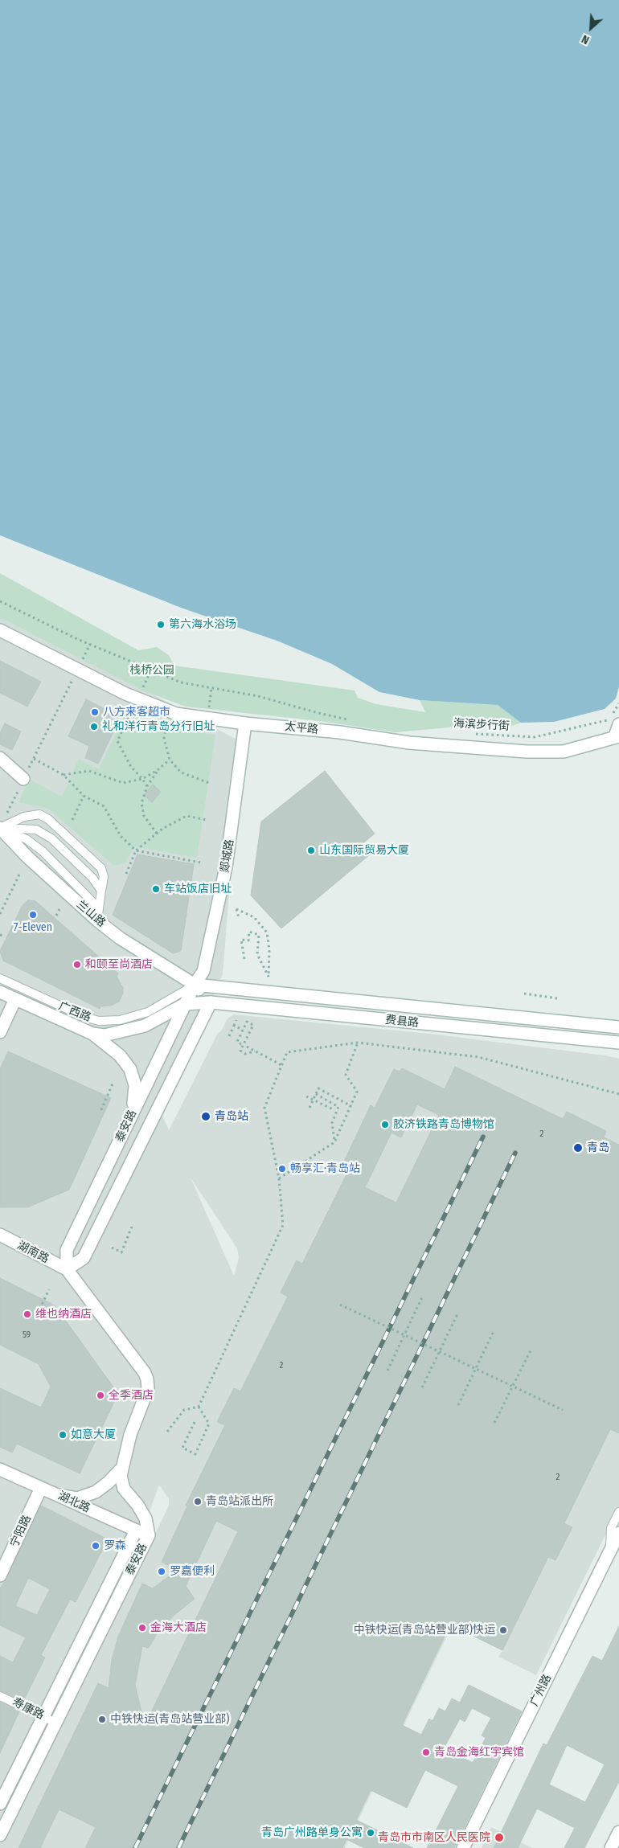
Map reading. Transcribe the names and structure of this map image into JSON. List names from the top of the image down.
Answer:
{
  "streets": {
    "street": [
      "太平路",
      "郯城路",
      "兰山路",
      "广西路",
      "费县路",
      "泰安路",
      "湖南路",
      "湖北路",
      "宁阳路",
      "广州路"
    ],
    "lane": ["寿康路"],
    "path": ["海滨步行街"]
  },
  "crossings": [
    ["太平路", "郯城路"],
    ["郯城路", "兰山路"],
    ["郯城路", "广西路"],
    ["郯城路", "费县路"],
    ["郯城路", "泰安路"],
    ["兰山路", "广西路"],
    ["兰山路", "费县路"],
    ["兰山路", "泰安路"],
    ["广西路", "费县路"],
    ["广西路", "泰安路"],
    ["费县路", "泰安路"],
    ["泰安路", "湖南路"],
    ["泰安路", "湖北路"],
    ["泰安路", "寿康路"],
    ["湖北路", "宁阳路"]
  ],
  "parks": ["栈桥公园"],
  "places": [
    "第六海水浴场",
    "八方来客超市",
    "礼和洋行青岛分行旧址",
    "山东国际贸易大厦",
    "车站饭店旧址",
    "7-Eleven",
    "和颐至尚酒店",
    "青岛站",
    "胶济铁路青岛博物馆",
    "青岛",
    "畅享汇·青岛站",
    "维也纳酒店",
    "全季酒店",
    "如意大厦",
    "青岛站派出所",
    "罗森",
    "罗嘉便利",
    "金海大酒店",
    "中铁快运(青岛站营业部)快运",
    "中铁快运(青岛站营业部)",
    "青岛金海红宇宾馆",
    "青岛广州路单身公寓",
    "青岛市市南区人民医院"
  ],
  "house_numbers": [
    "2",
    "59",
    "2",
    "2"
  ],
  "north": "bottom left"
}
